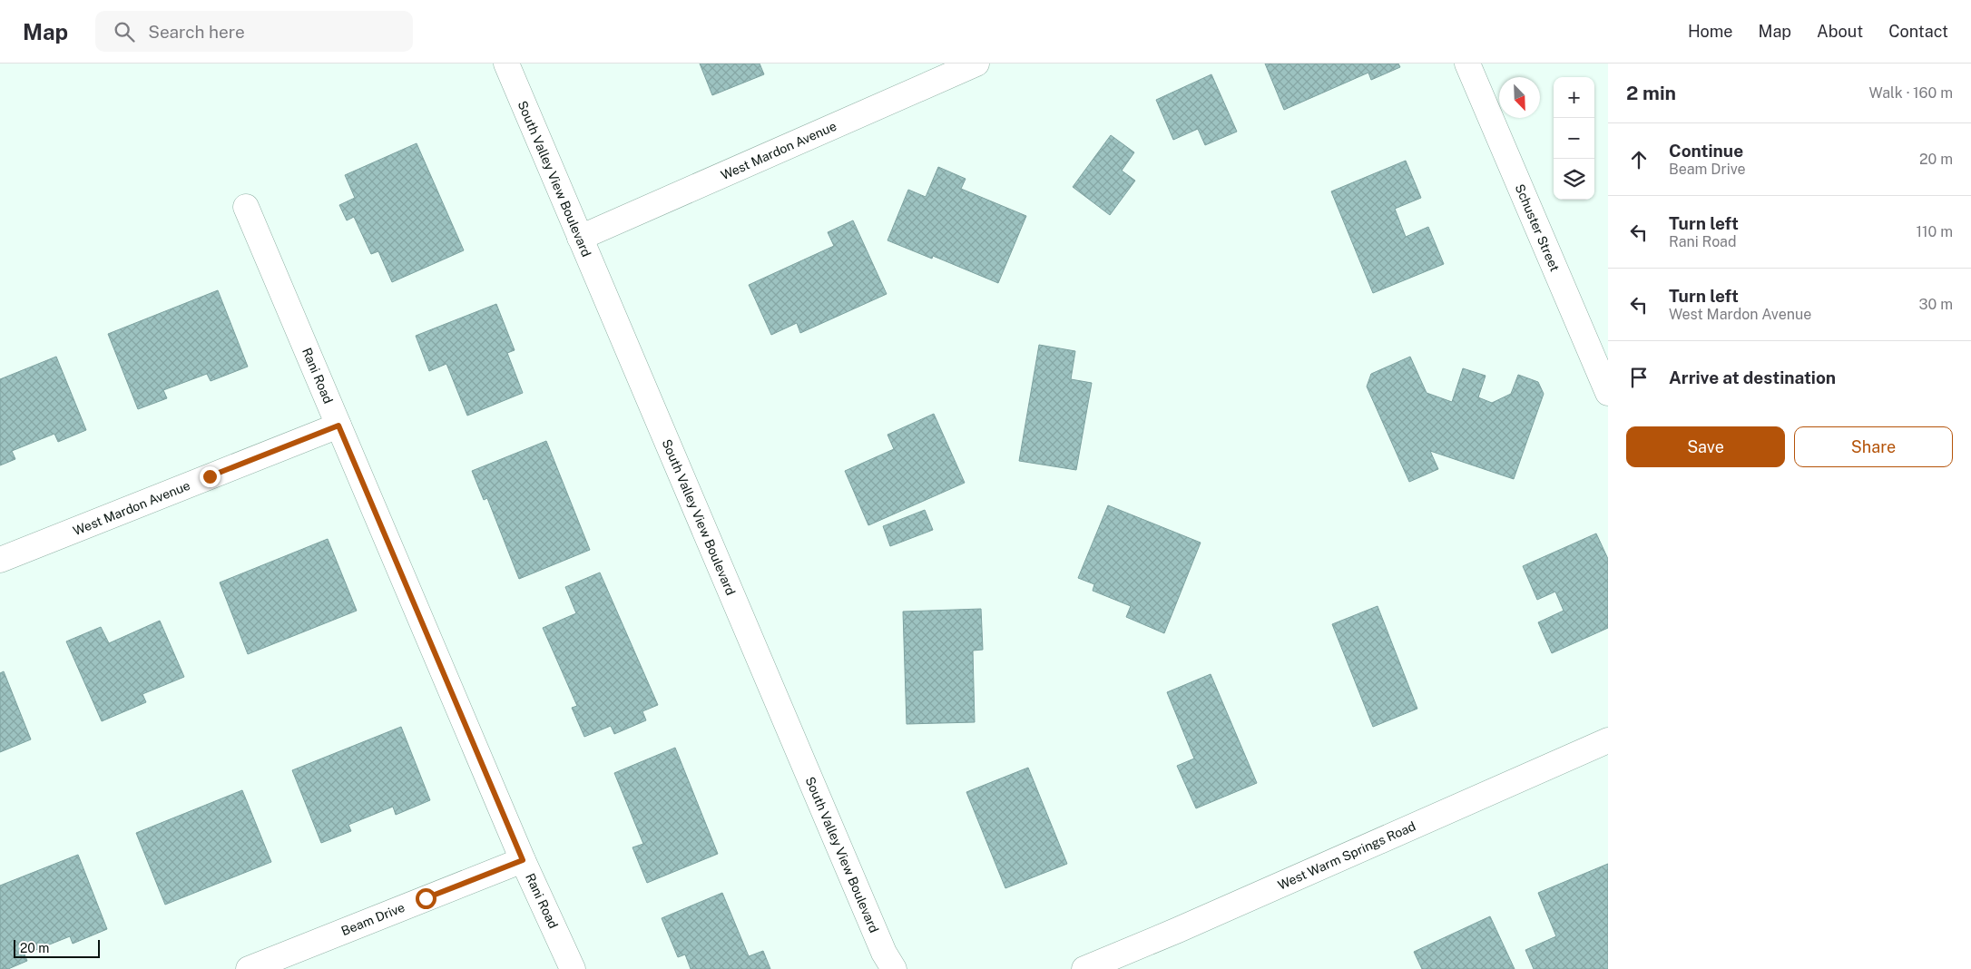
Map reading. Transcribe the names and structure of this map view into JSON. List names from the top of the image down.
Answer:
{
  "streets": {
    "street": [
      "West Mardon Avenue",
      "South Valley View Boulevard",
      "Schuster Street",
      "Rani Road",
      "West Warm Springs Road",
      "Beam Drive"
    ]
  },
  "crossings": [
    ["West Mardon Avenue", "South Valley View Boulevard"],
    ["West Mardon Avenue", "Rani Road"],
    ["Rani Road", "Beam Drive"]
  ],
  "scale_bar": "20 m",
  "north": "bottom right",
  "page": {
    "header": "Map",
    "search": "Search here",
    "nav": [
      "Home",
      "Map",
      "About",
      "Contact"
    ],
    "heading": ["2 min", "Walk · 160 m"],
    "map_buttons": ["+", "−"],
    "list": [
      ["Continue", "Beam Drive", "20 m"],
      ["Turn left", "Rani Road", "110 m"],
      ["Turn left", "West Mardon Avenue", "30 m"],
      "Arrive at destination"
    ],
    "buttons": ["Save", "Share"],
    "scale": "20 m"
  }
}
